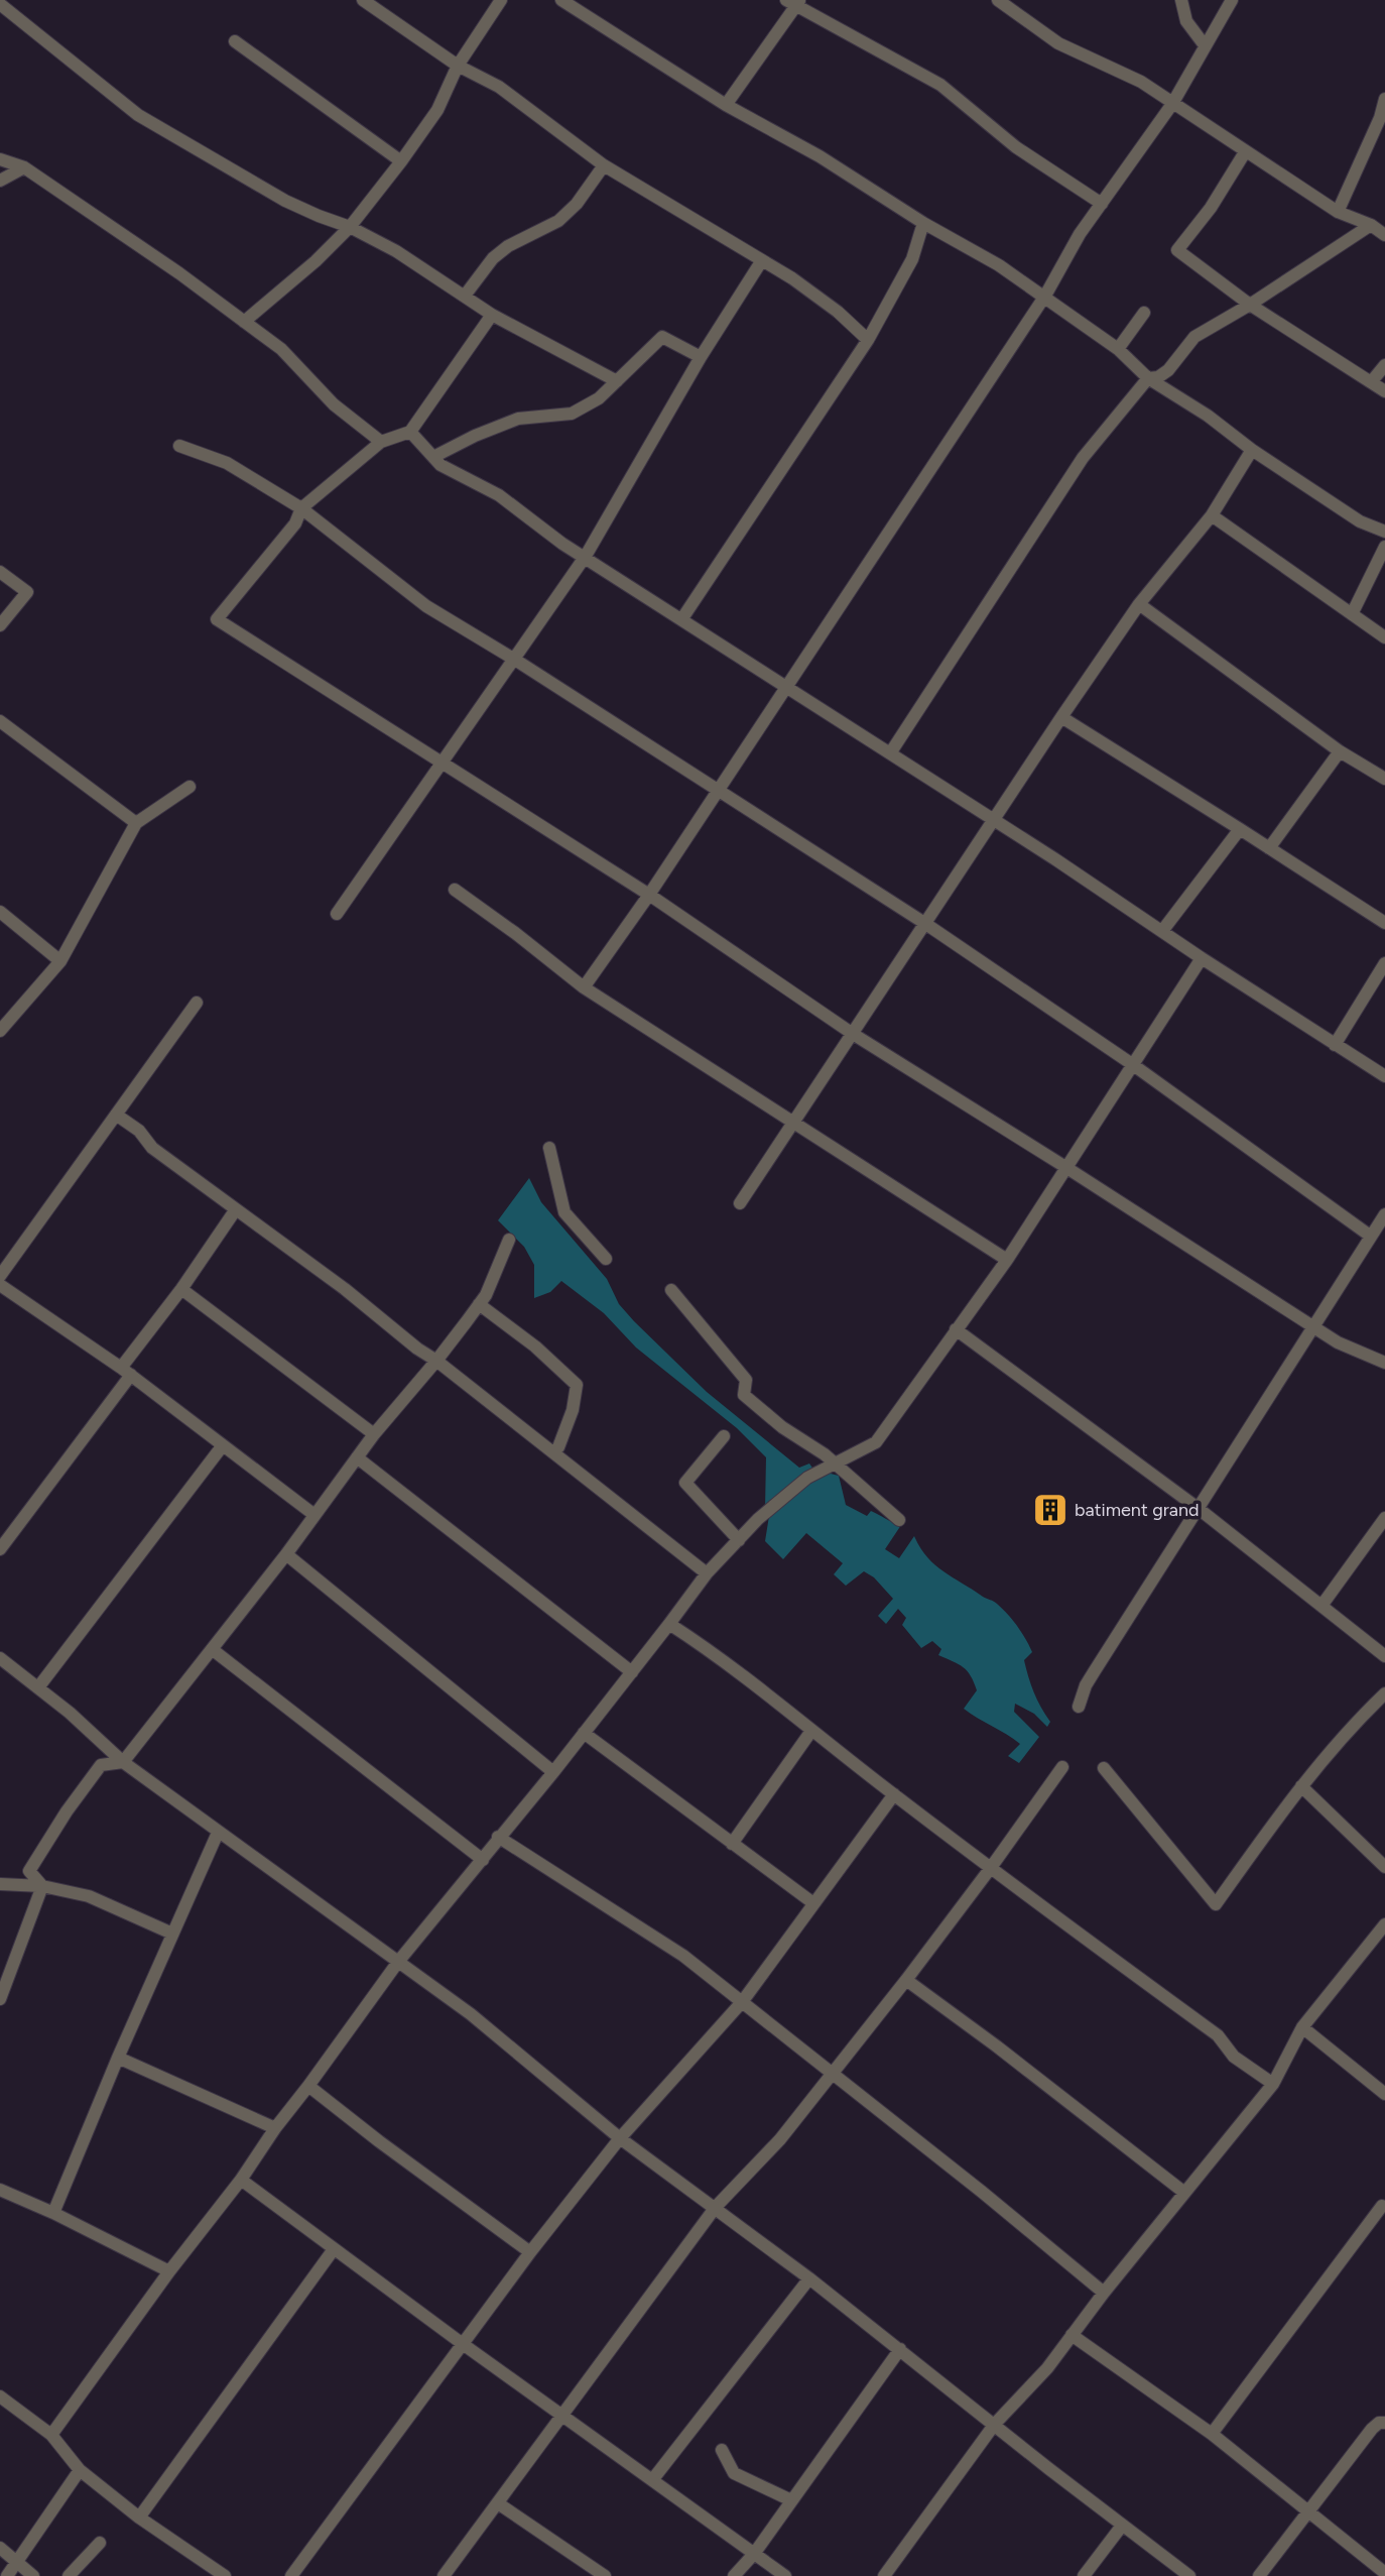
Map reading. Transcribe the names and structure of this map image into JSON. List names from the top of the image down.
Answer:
{
  "places": {
    "building": ["batiment grand"]
  }
}
